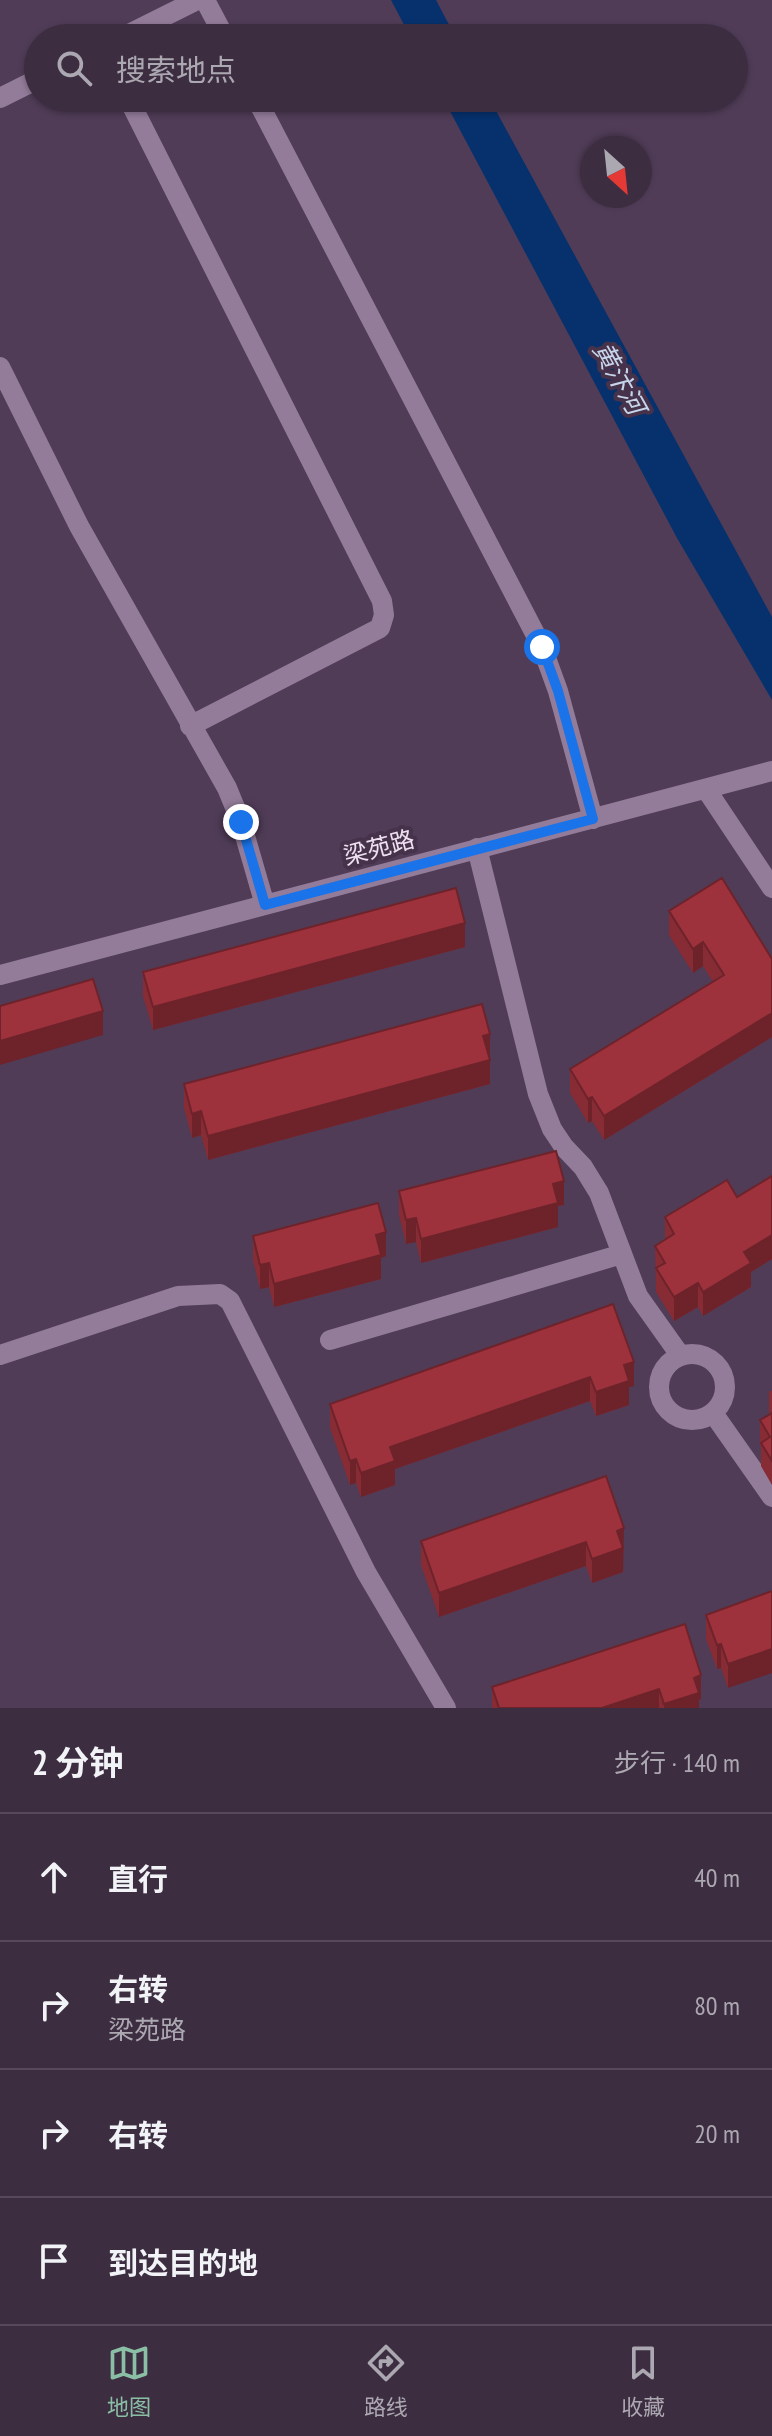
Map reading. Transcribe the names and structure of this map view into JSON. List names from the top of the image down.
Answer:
{
  "streets": {
    "street": ["梁苑路"]
  },
  "water": ["黄汴河"],
  "north": "bottom right",
  "page": {
    "search": "搜索地点",
    "heading": ["2 分钟", "步行 · 140 m"],
    "list": [
      ["直行", "40 m"],
      ["右转", "梁苑路", "80 m"],
      ["右转", "20 m"],
      "到达目的地"
    ],
    "nav": ["地图", "路线", "收藏"]
  }
}
